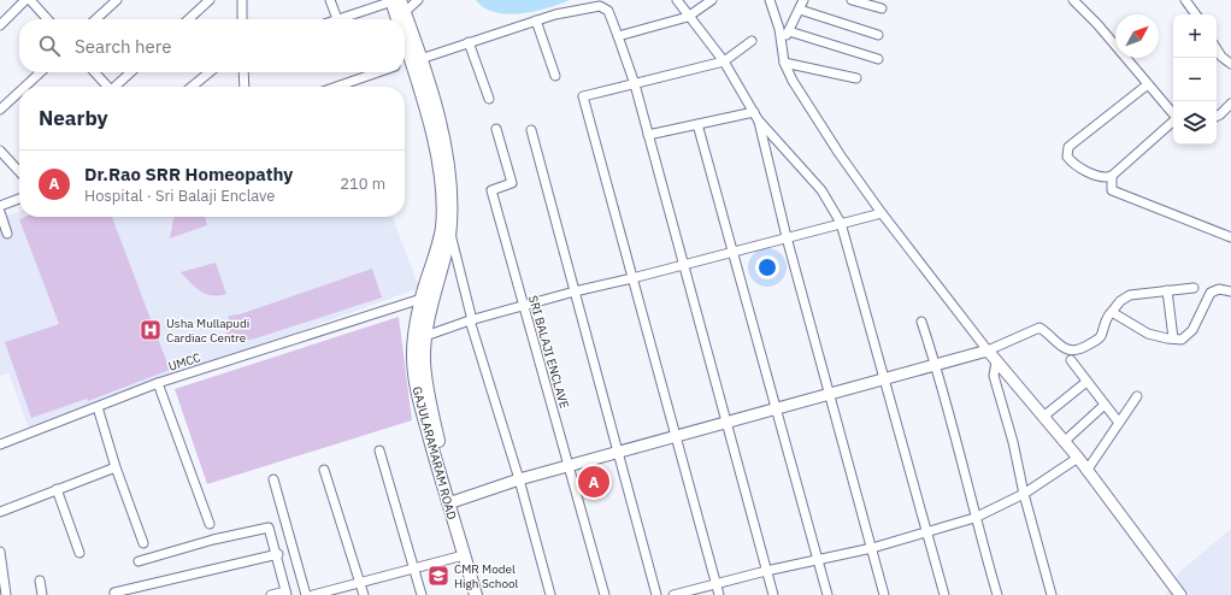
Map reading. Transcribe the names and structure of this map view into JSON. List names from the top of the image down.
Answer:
{
  "streets": {
    "main road": ["GAJULARAMARAM ROAD"],
    "street": ["SRI BALAJI ENCLAVE", "UMCC"]
  },
  "crossings": [
    ["UMCC", "GAJULARAMARAM ROAD"]
  ],
  "places": {
    "hospital": ["Usha Mullapudi Cardiac Centre"],
    "school or university": ["CMR Model High School"]
  },
  "north": "top right",
  "page": {
    "map_buttons": ["+", "−"],
    "search": "Search here",
    "heading": "Nearby",
    "list": [
      {
        "mark": "A",
        "name": "Dr.Rao SRR Homeopathy",
        "note": "Hospital · Sri Balaji Enclave",
        "value": "210 m"
      }
    ],
    "pins": "A"
  }
}
